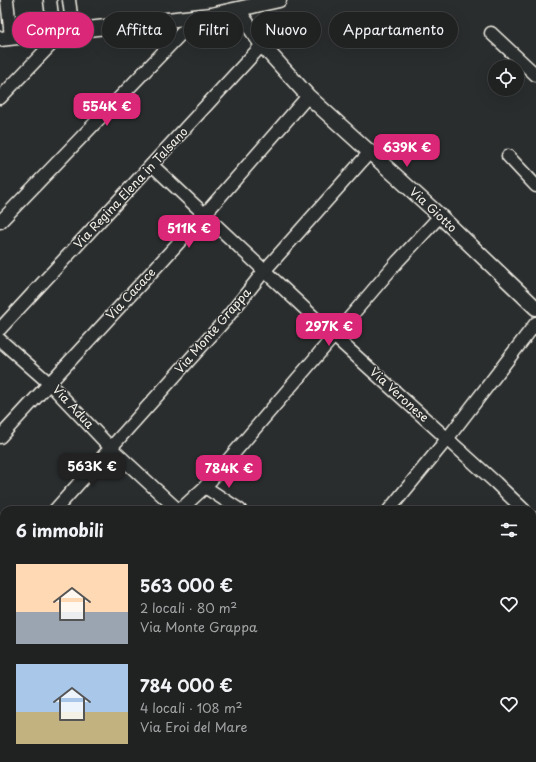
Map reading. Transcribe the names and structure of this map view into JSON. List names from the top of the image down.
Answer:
{
  "streets": {
    "street": [
      "Via Regina Elena in Talsano",
      "Via Giotto",
      "Via Cacace",
      "Via Monte Grappa",
      "Via Veronese",
      "Via Adua"
    ]
  },
  "crossings": [
    ["Via Regina Elena in Talsano", "Via Veronese"],
    ["Via Giotto", "Via Cacace"],
    ["Via Giotto", "Via Monte Grappa"],
    ["Via Cacace", "Via Veronese"],
    ["Via Cacace", "Via Adua"],
    ["Via Monte Grappa", "Via Veronese"],
    ["Via Monte Grappa", "Via Adua"]
  ],
  "page": {
    "chip": [
      "Compra",
      "Affitta",
      "Filtri",
      "Nuovo",
      "Appartamento"
    ],
    "price": [
      "554K €",
      "639K €",
      "511K €",
      "297K €",
      "563K €",
      "784K €"
    ],
    "heading": "6 immobili",
    "list": [
      {
        "name": "563 000 €",
        "note": "2 locali · 80 m² · Via Monte Grappa"
      },
      {
        "name": "784 000 €",
        "note": "4 locali · 108 m² · Via Eroi del Mare"
      }
    ]
  }
}
